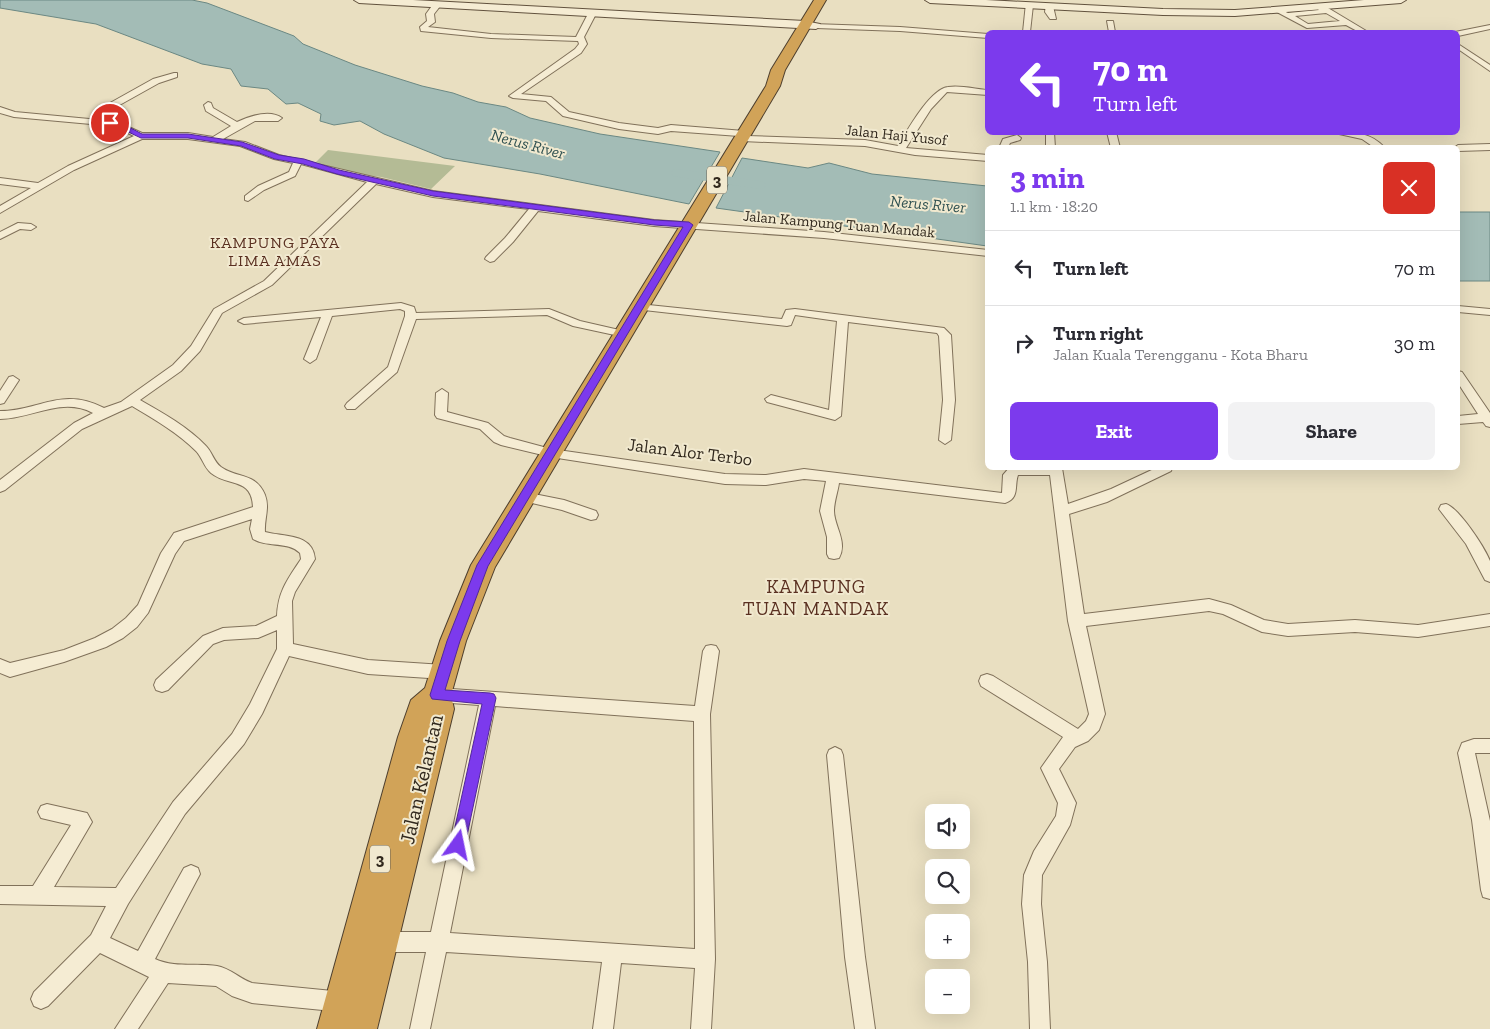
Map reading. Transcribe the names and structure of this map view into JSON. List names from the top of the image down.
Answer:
{
  "streets": {
    "highway": ["3", "Jalan Kelantan"],
    "street": ["Jalan Haji Yusof", "Jalan Kampung Tuan Mandak", "Jalan Alor Terbo"]
  },
  "crossings": [
    ["Jalan Haji Yusof", "3"],
    ["3", "Jalan Kampung Tuan Mandak"],
    ["3", "Jalan Alor Terbo"],
    ["3", "Jalan Kelantan"]
  ],
  "districts": ["KAMPUNG PAYA LIMA AMAS", "KAMPUNG TUAN MANDAK"],
  "water": ["Nerus River"],
  "page": {
    "turn": ["70 m", "Turn left"],
    "heading": ["3 min", "1.1 km · 18:20"],
    "list": [
      {
        "name": "Turn left",
        "value": "70 m"
      },
      {
        "name": "Turn right",
        "note": "Jalan Kuala Terengganu - Kota Bharu",
        "value": "30 m"
      }
    ],
    "buttons": ["Exit", "Share"],
    "map_buttons": ["+", "−"]
  }
}
